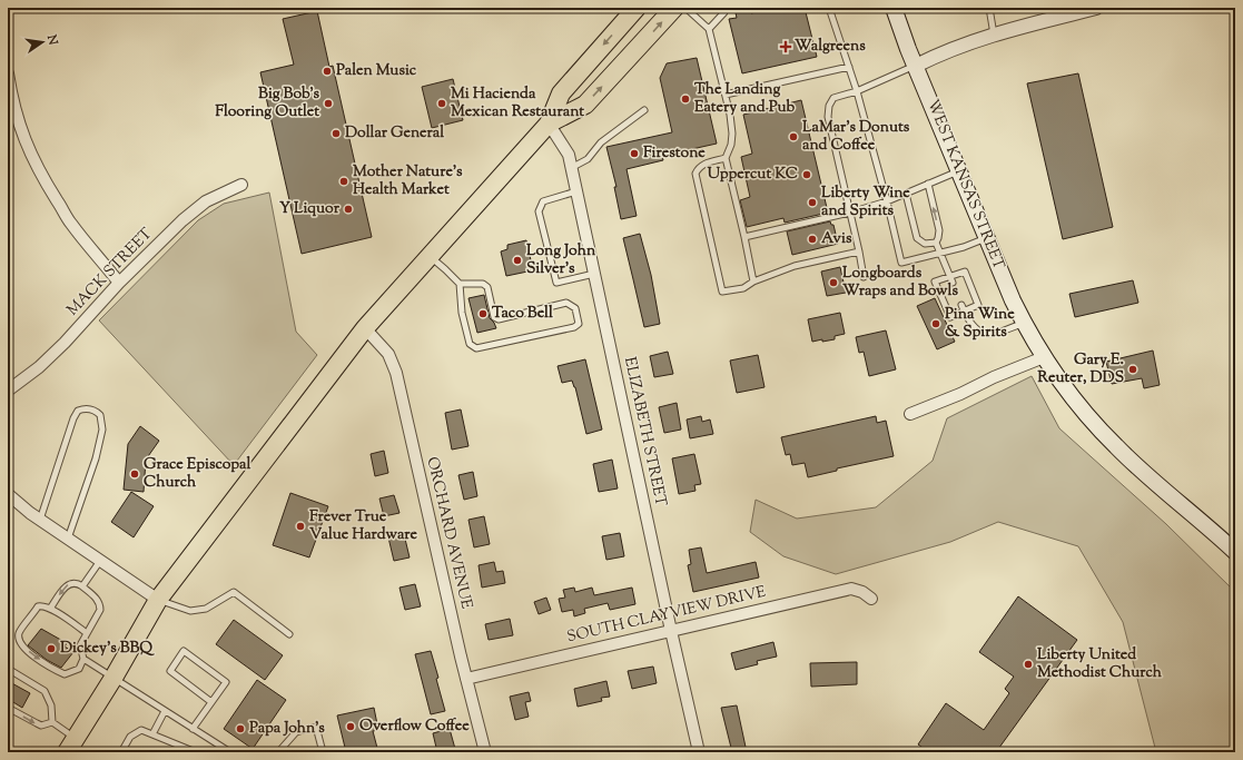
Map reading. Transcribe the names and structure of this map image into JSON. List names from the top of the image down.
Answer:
{
  "streets": {
    "main road": ["WEST KANSAS STREET"],
    "street": [
      "MACK STREET",
      "ELIZABETH STREET",
      "ORCHARD AVENUE",
      "SOUTH CLAYVIEW DRIVE"
    ]
  },
  "crossings": [
    ["ELIZABETH STREET", "SOUTH CLAYVIEW DRIVE"],
    ["ORCHARD AVENUE", "SOUTH CLAYVIEW DRIVE"]
  ],
  "places": {
    "health": ["Walgreens"],
    "other": [
      "Palen Music",
      "The Landing Eatery and Pub",
      "Big Bob's Flooring Outlet",
      "Mi Hacienda Mexican Restaurant",
      "Dollar General",
      "LaMar's Donuts and Coffee",
      "Firestone",
      "Uppercut KC",
      "Mother Nature's Health Market",
      "Liberty Wine and Spirits",
      "Y Liquor",
      "Avis",
      "Long John Silver's",
      "Longboards Wraps and Bowls",
      "Taco Bell",
      "Pina Wine & Spirits",
      "Gary E. Reuter, DDS",
      "Grace Episcopal Church",
      "Frever True Value Hardware",
      "Dickey's BBQ",
      "Liberty United Methodist Church",
      "Overflow Coffee",
      "Papa John's"
    ]
  },
  "north": "right"
}
